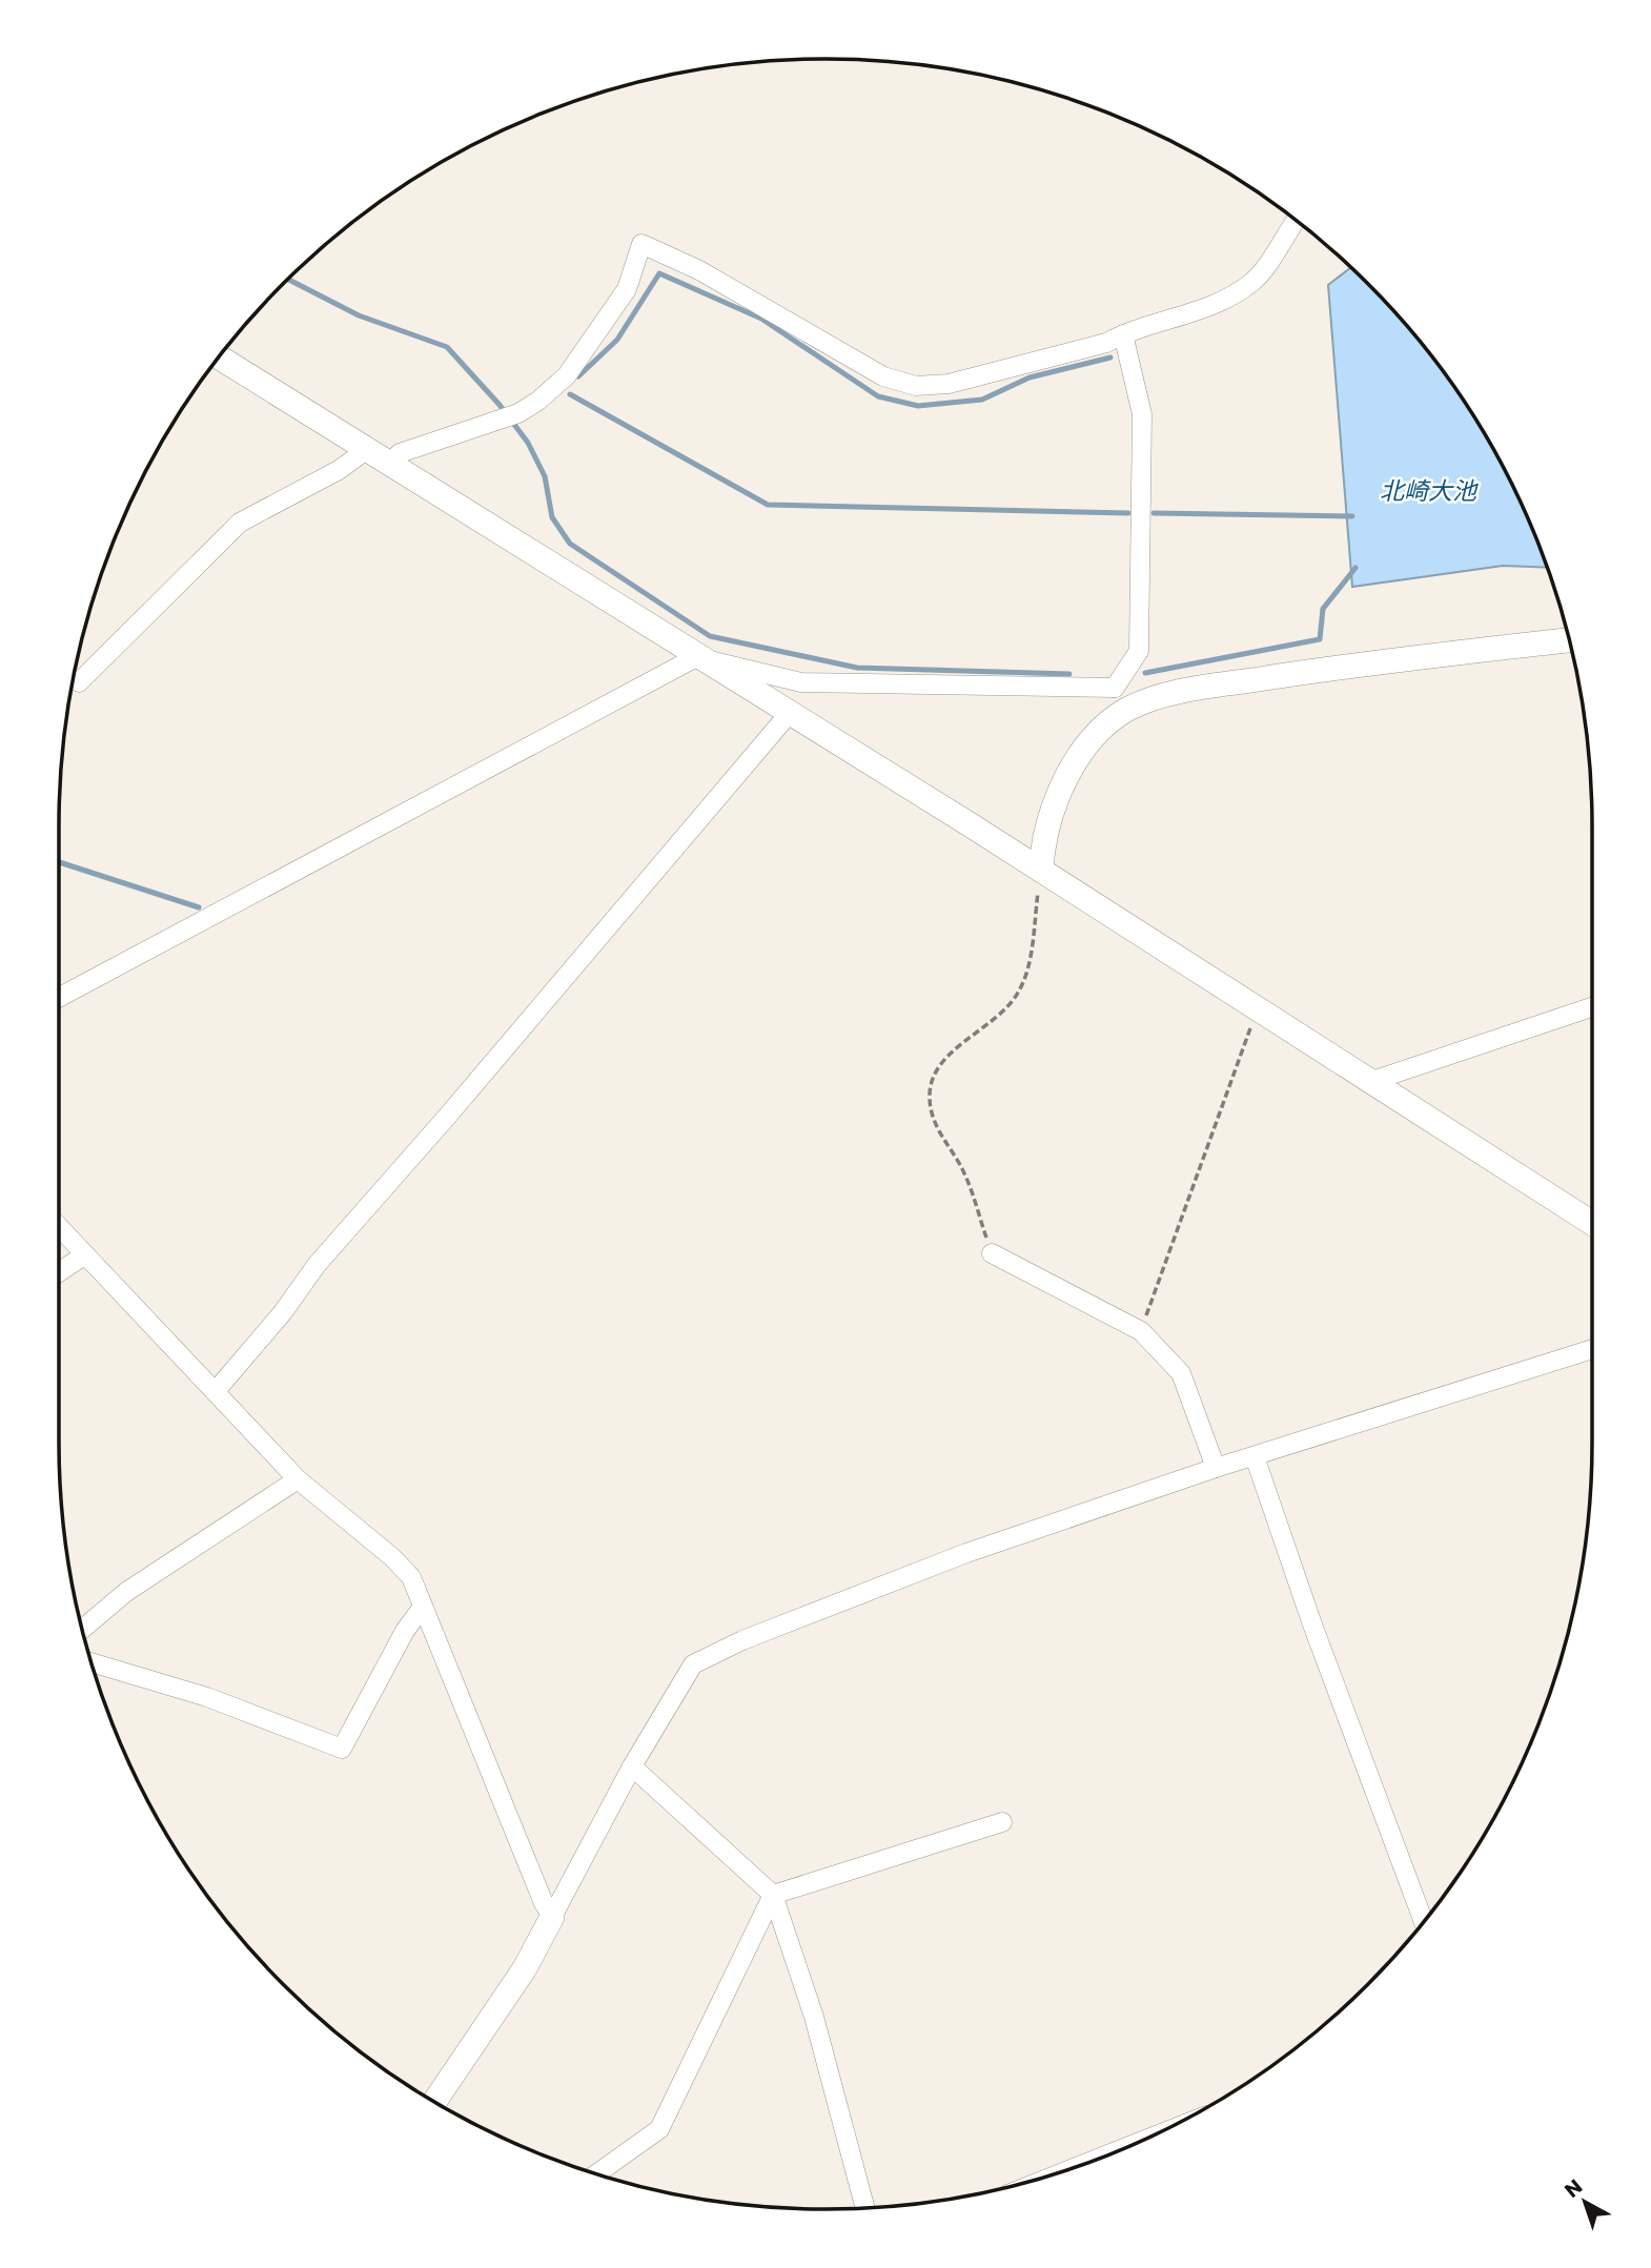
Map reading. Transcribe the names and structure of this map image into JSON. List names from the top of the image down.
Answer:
{
  "water": ["北崎大池"],
  "north": "top left"
}
